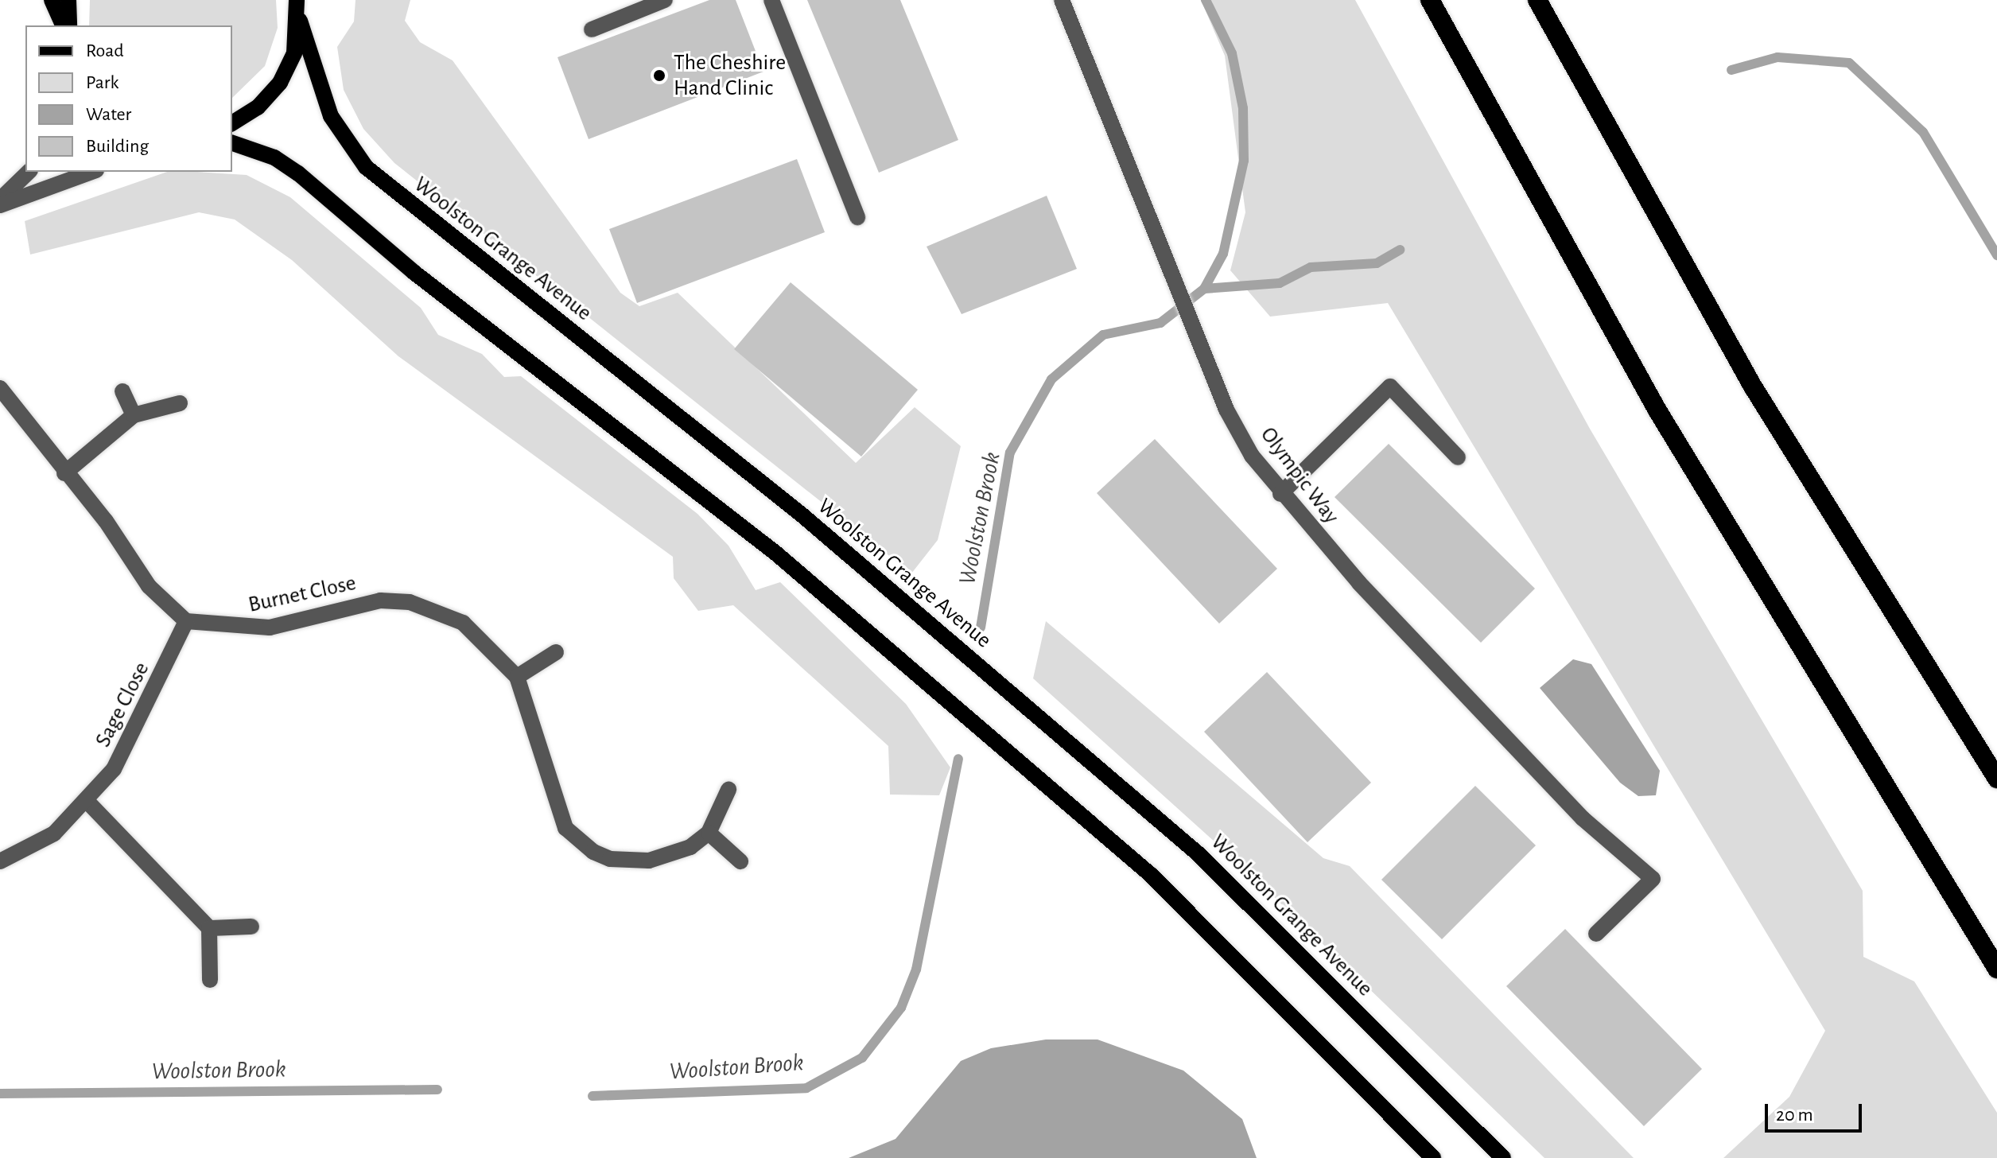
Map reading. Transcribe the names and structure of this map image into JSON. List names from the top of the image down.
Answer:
{
  "streets": {
    "main road": ["Woolston Grange Avenue"],
    "street": ["Olympic Way", "Burnet Close", "Sage Close"]
  },
  "crossings": [
    ["Burnet Close", "Sage Close"]
  ],
  "water": ["Woolston Brook"],
  "places": ["The Cheshire Hand Clinic"],
  "legend": [
    "Road",
    "Park",
    "Water",
    "Building"
  ],
  "scale_bar": "20 m"
}
